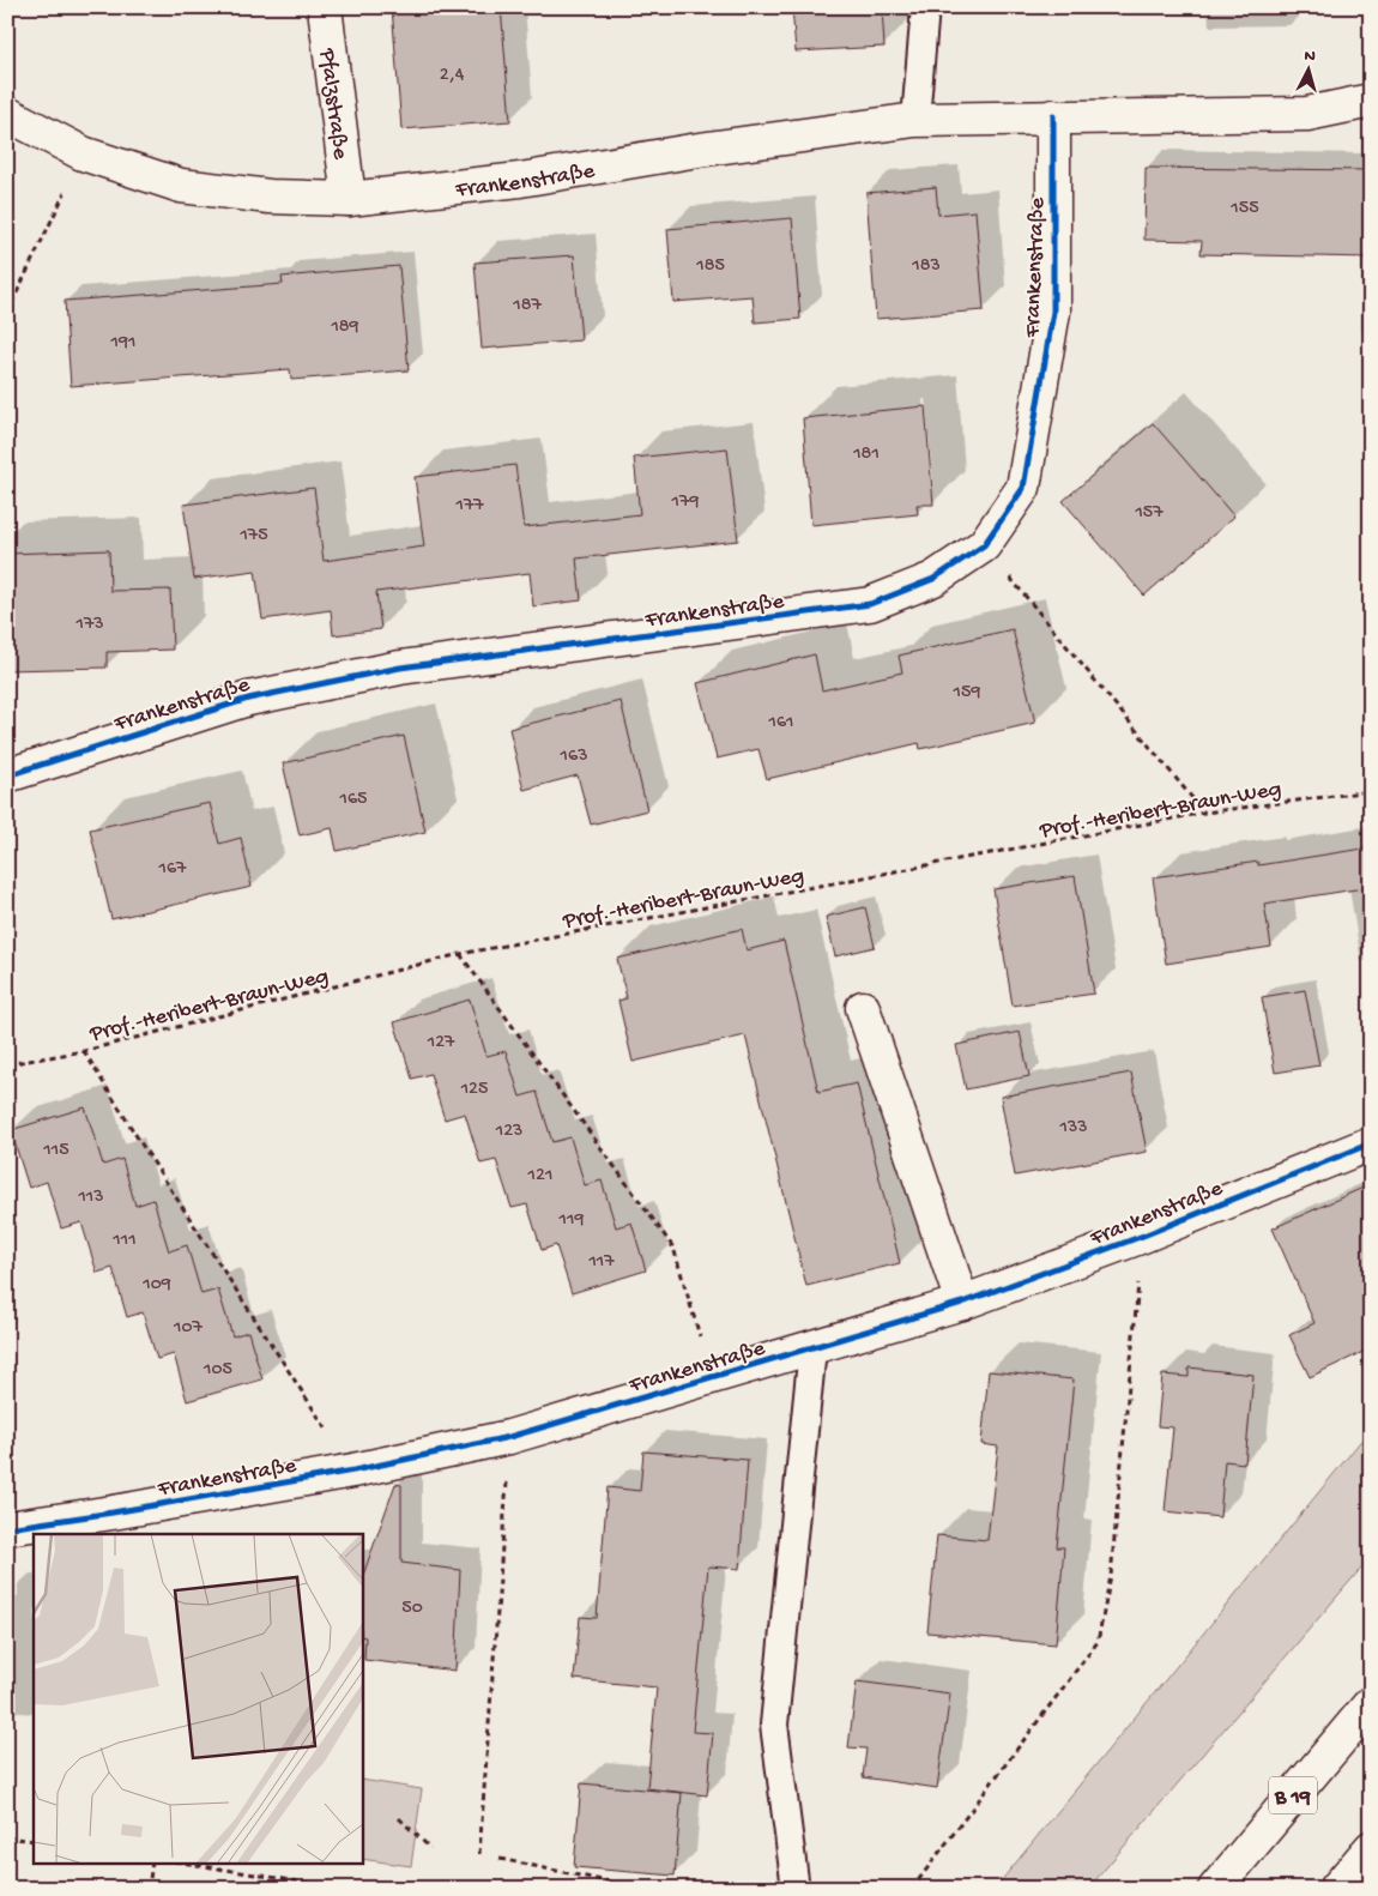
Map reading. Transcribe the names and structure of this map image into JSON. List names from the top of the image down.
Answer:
{
  "streets": {
    "main road": ["Pfalzstraße", "Frankenstraße", "B 19"],
    "path": ["Prof.-Heribert-Braun-Weg"]
  },
  "crossings": [
    ["Pfalzstraße", "Frankenstraße"]
  ],
  "house_numbers": [
    "2,4",
    "155",
    "185",
    "183",
    "187",
    "189",
    "191",
    "181",
    "179",
    "177",
    "157",
    "175",
    "173",
    "159",
    "161",
    "163",
    "165",
    "167",
    "127",
    "125",
    "133",
    "123",
    "115",
    "121",
    "113",
    "119",
    "111",
    "117",
    "109",
    "107",
    "105",
    "50"
  ],
  "north": "top"
}
